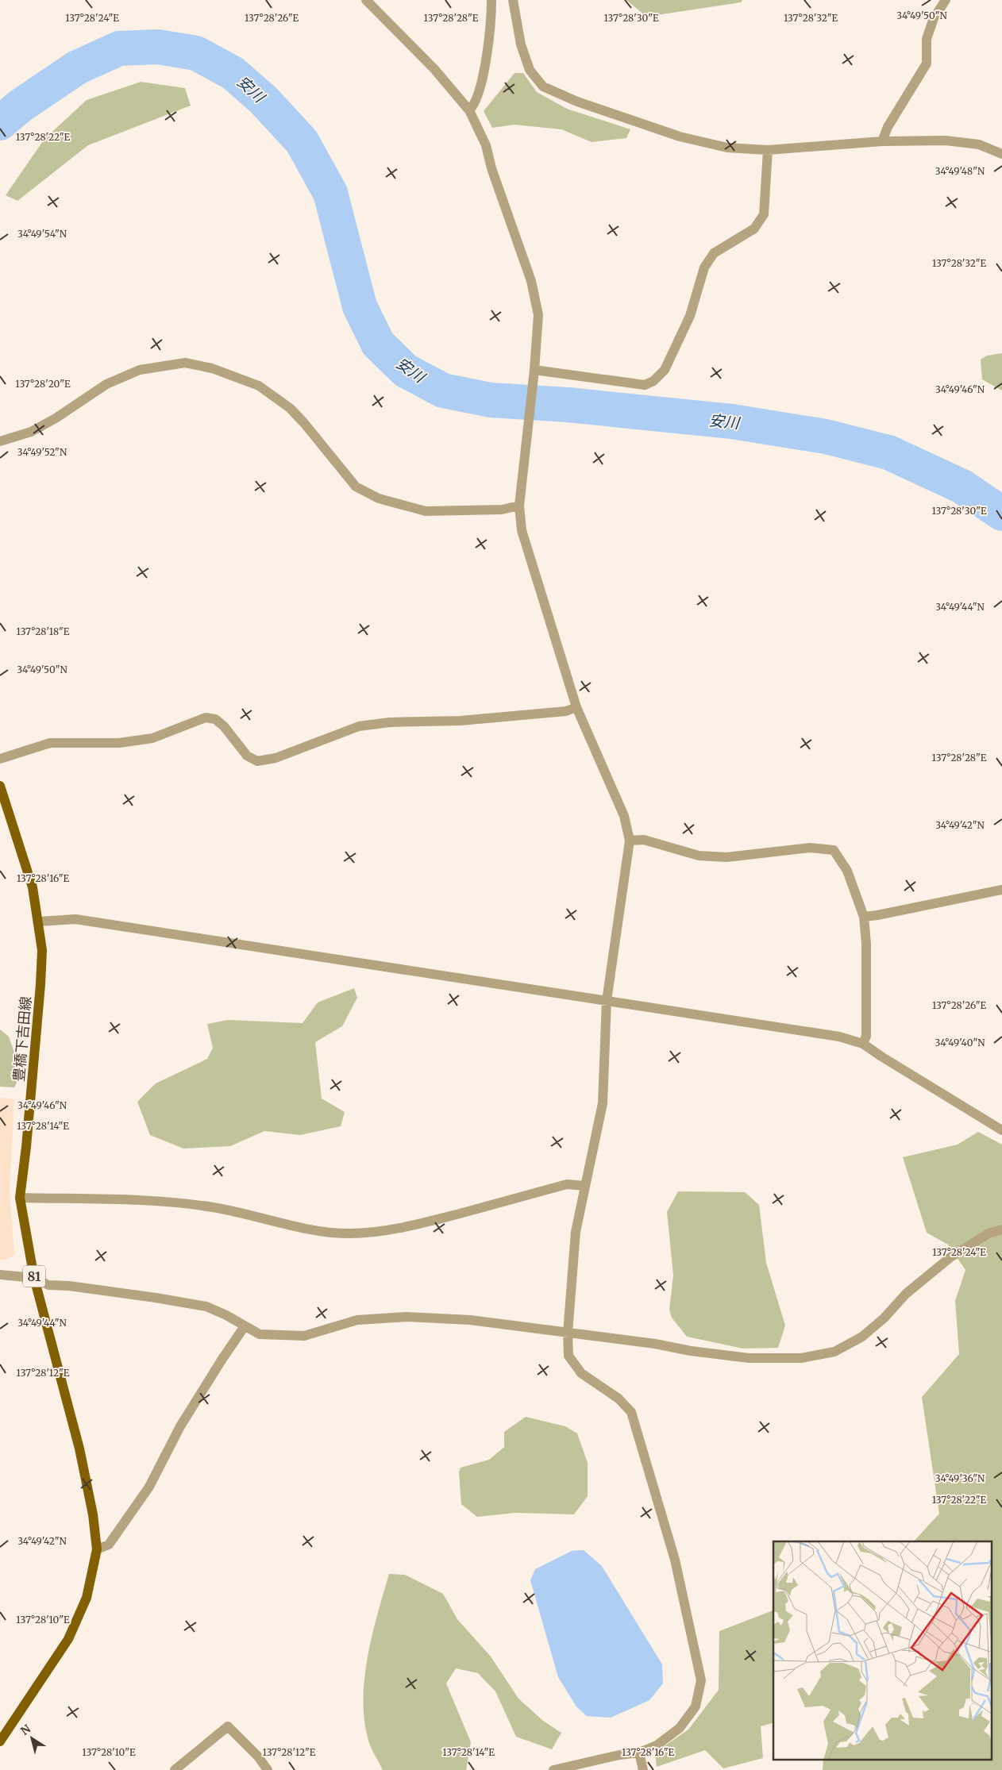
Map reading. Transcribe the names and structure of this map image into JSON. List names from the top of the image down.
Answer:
{
  "streets": {
    "main road": ["豊橋下吉田線", "81"]
  },
  "water": ["安川"],
  "north": "top left",
  "coordinates": [
    "34°49'50\"N",
    "137°28'24\"E",
    "137°28'26\"E",
    "137°28'28\"E",
    "137°28'30\"E",
    "137°28'32\"E",
    "137°28'22\"E",
    "34°49'48\"N",
    "34°49'54\"N",
    "137°28'20\"E",
    "34°49'46\"N",
    "34°49'52\"N",
    "34°49'44\"N",
    "137°28'18\"E",
    "34°49'42\"N",
    "137°28'16\"E",
    "34°49'40\"N",
    "137°28'14\"E",
    "137°28'12\"E",
    "34°49'36\"N",
    "137°28'10\"E"
  ]
}
